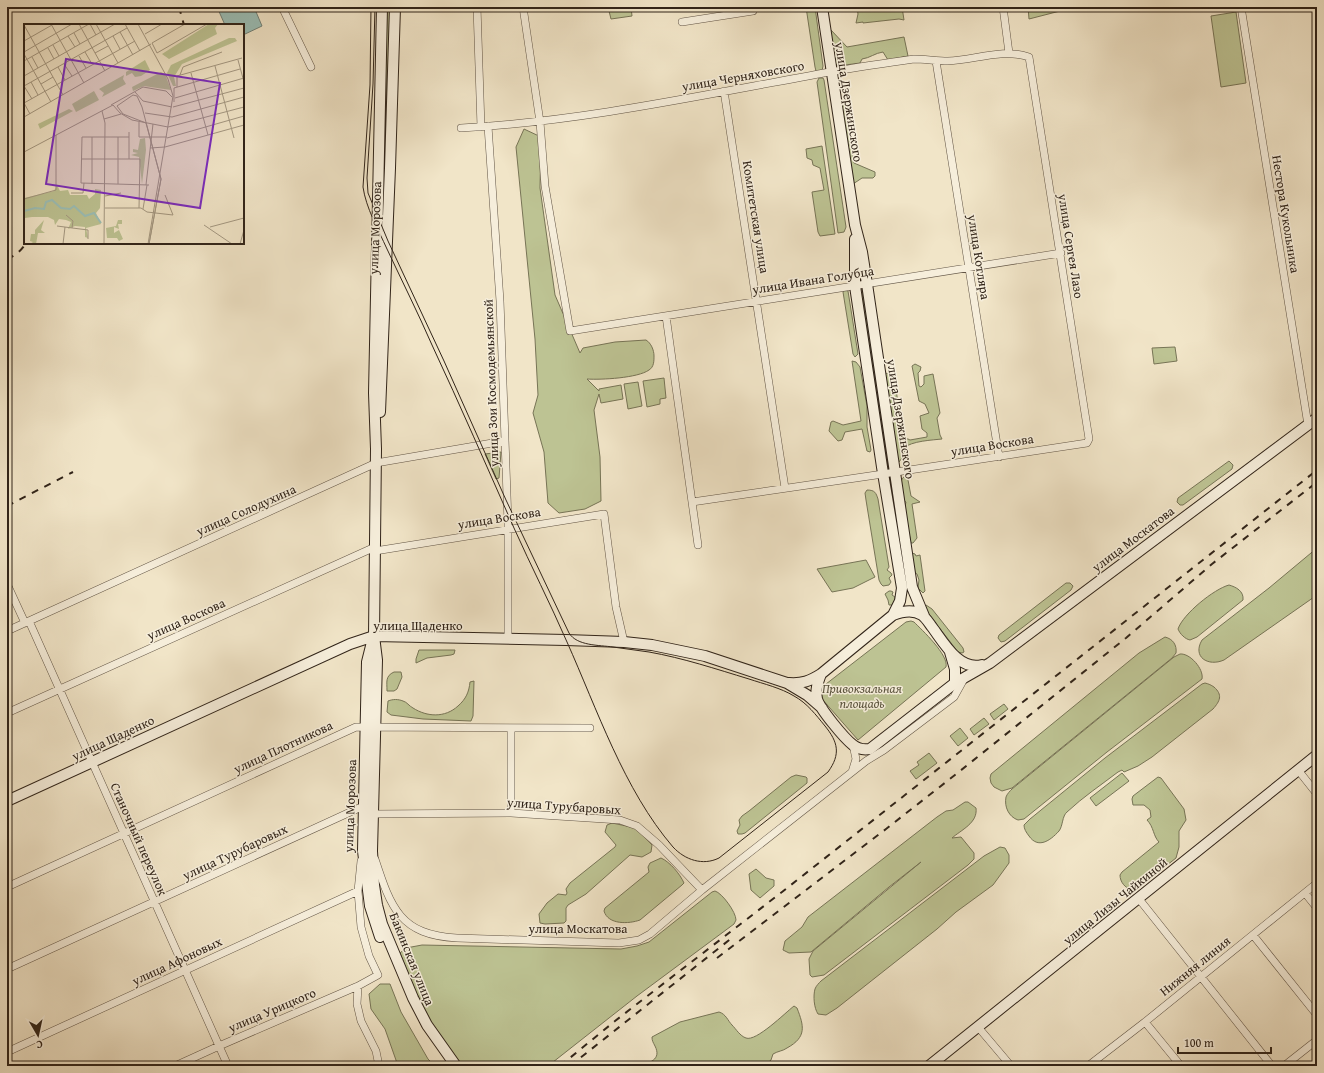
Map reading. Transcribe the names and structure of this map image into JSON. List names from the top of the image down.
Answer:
{
  "streets": {
    "main road": [
      "улица Дзержинского",
      "улица Морозова",
      "улица Москатова",
      "улица Щаденко",
      "улица Лизы Чайкиной",
      "Бакинская улица"
    ],
    "street": [
      "улица Черняховского",
      "Нестора Кукольника",
      "Комитетская улица",
      "улица Сергея Лазо",
      "улица Котляра",
      "улица Ивана Голубца",
      "улица Зои Космодемьянской",
      "улица Воскова",
      "улица Солодухина",
      "улица Плотникова",
      "улица Турубаровых",
      "Станочный переулок",
      "улица Афоновых",
      "Нижняя линия",
      "улица Урицкого"
    ]
  },
  "crossings": [
    ["улица Черняховского", "улица Дзержинского"],
    ["улица Черняховского", "Комитетская улица"],
    ["улица Черняховского", "улица Сергея Лазо"],
    ["улица Черняховского", "улица Котляра"],
    ["улица Черняховского", "улица Ивана Голубца"],
    ["улица Черняховского", "улица Зои Космодемьянской"],
    ["улица Дзержинского", "улица Ивана Голубца"],
    ["улица Дзержинского", "улица Воскова"],
    ["улица Дзержинского", "улица Москатова"],
    ["улица Дзержинского", "улица Щаденко"],
    ["Нестора Кукольника", "улица Москатова"],
    ["Комитетская улица", "улица Ивана Голубца"],
    ["улица Морозова", "улица Воскова"],
    ["улица Морозова", "улица Солодухина"],
    ["улица Морозова", "улица Москатова"],
    ["улица Морозова", "улица Щаденко"],
    ["улица Морозова", "улица Плотникова"],
    ["улица Морозова", "улица Турубаровых"],
    ["улица Морозова", "Бакинская улица"],
    ["улица Морозова", "улица Афоновых"],
    ["улица Морозова", "улица Урицкого"],
    ["улица Сергея Лазо", "улица Ивана Голубца"],
    ["улица Сергея Лазо", "улица Воскова"],
    ["улица Котляра", "улица Ивана Голубца"],
    ["улица Котляра", "улица Воскова"],
    ["улица Зои Космодемьянской", "улица Воскова"],
    ["улица Зои Космодемьянской", "улица Солодухина"],
    ["улица Зои Космодемьянской", "улица Щаденко"],
    ["улица Воскова", "улица Щаденко"],
    ["улица Воскова", "Станочный переулок"],
    ["улица Солодухина", "Станочный переулок"],
    ["улица Москатова", "улица Щаденко"],
    ["улица Москатова", "улица Турубаровых"],
    ["улица Москатова", "Бакинская улица"],
    ["улица Щаденко", "Станочный переулок"],
    ["улица Плотникова", "Станочный переулок"],
    ["улица Турубаровых", "Станочный переулок"],
    ["Станочный переулок", "улица Афоновых"],
    ["Станочный переулок", "улица Урицкого"]
  ],
  "parks": ["Привокзальная площадь"],
  "scale_bar": "100 m",
  "north": "bottom"
}
